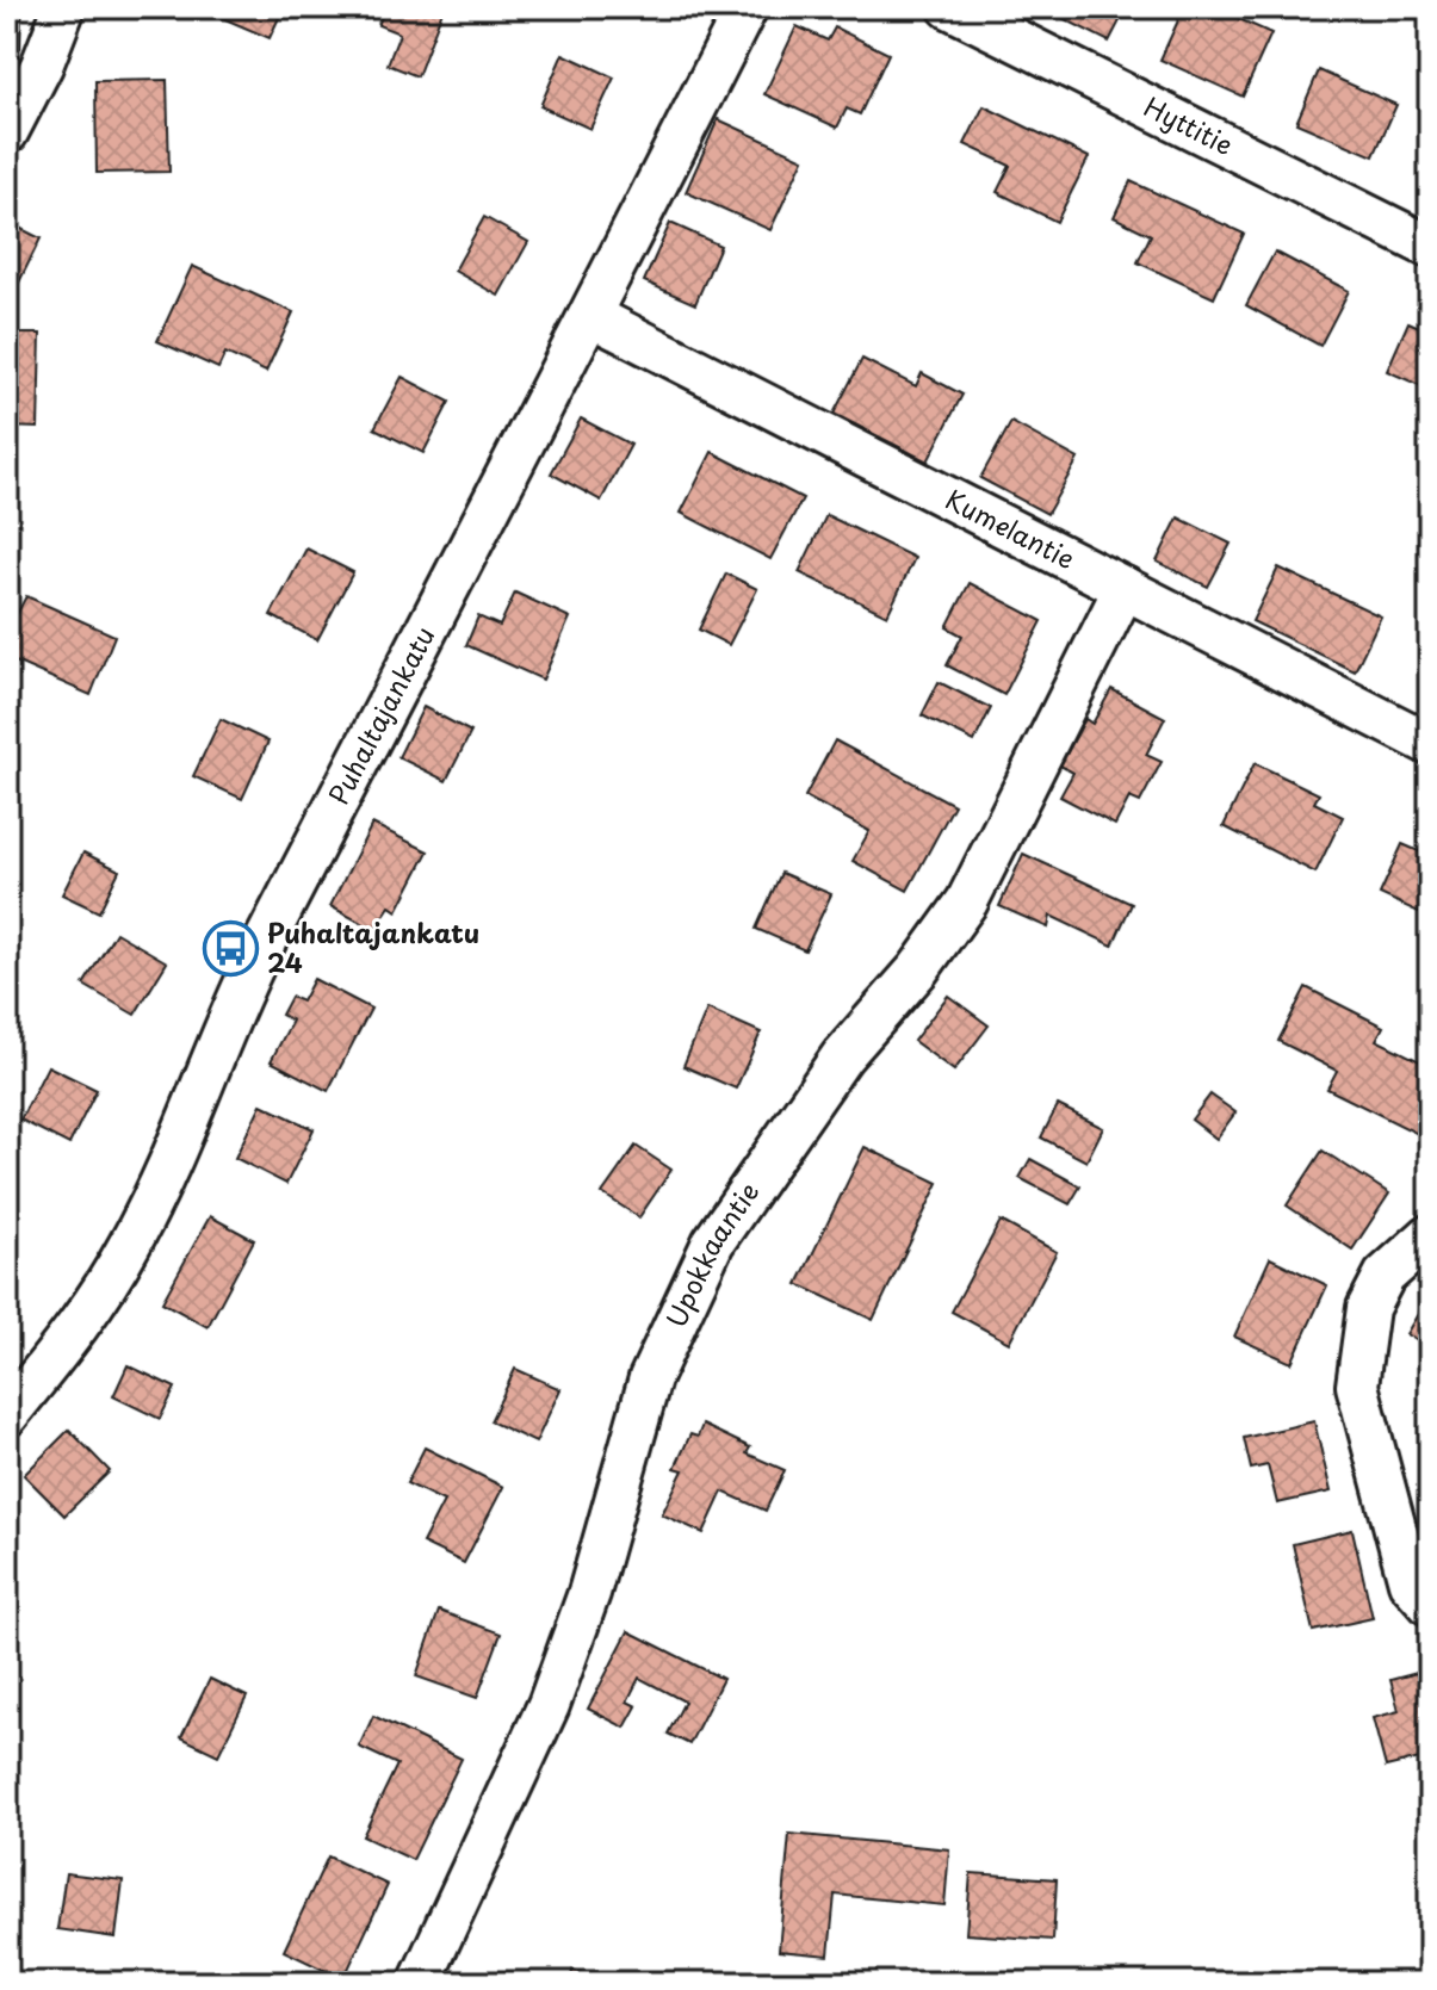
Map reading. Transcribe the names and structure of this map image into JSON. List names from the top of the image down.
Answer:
{
  "streets": {
    "street": [
      "Hyttitie",
      "Kumelantie",
      "Puhaltajankatu",
      "Upokkaantie"
    ]
  },
  "crossings": [
    ["Kumelantie", "Puhaltajankatu"],
    ["Kumelantie", "Upokkaantie"]
  ],
  "places": {
    "bus stop": ["Puhaltajankatu 24"]
  }
}
